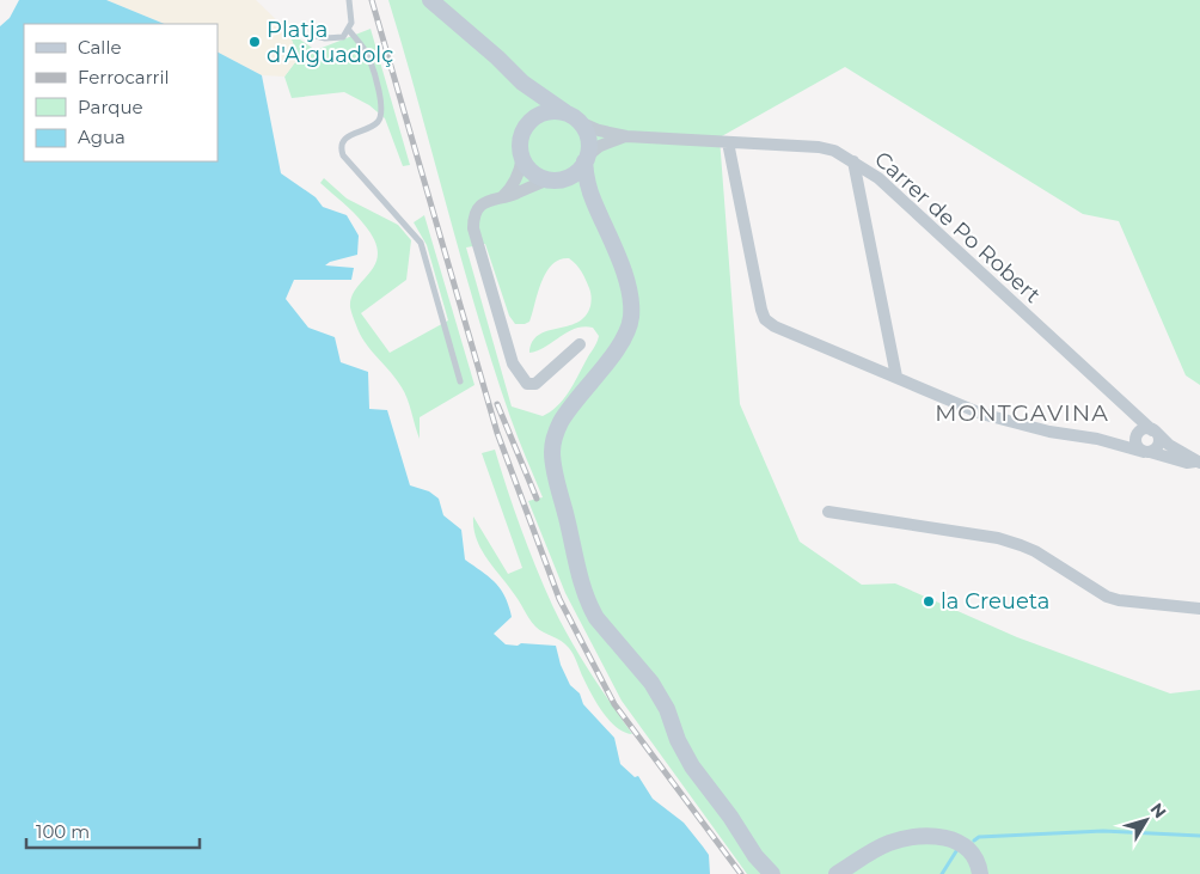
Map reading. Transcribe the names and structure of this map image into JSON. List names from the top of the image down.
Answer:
{
  "streets": {
    "street": ["Carrer de Po Robert"]
  },
  "districts": ["MONTGAVINA"],
  "places": ["Platja d'Aiguadolç", "la Creueta"],
  "legend": [
    "Calle",
    "Ferrocarril",
    "Parque",
    "Agua"
  ],
  "scale_bar": "100 m",
  "north": "top right"
}
